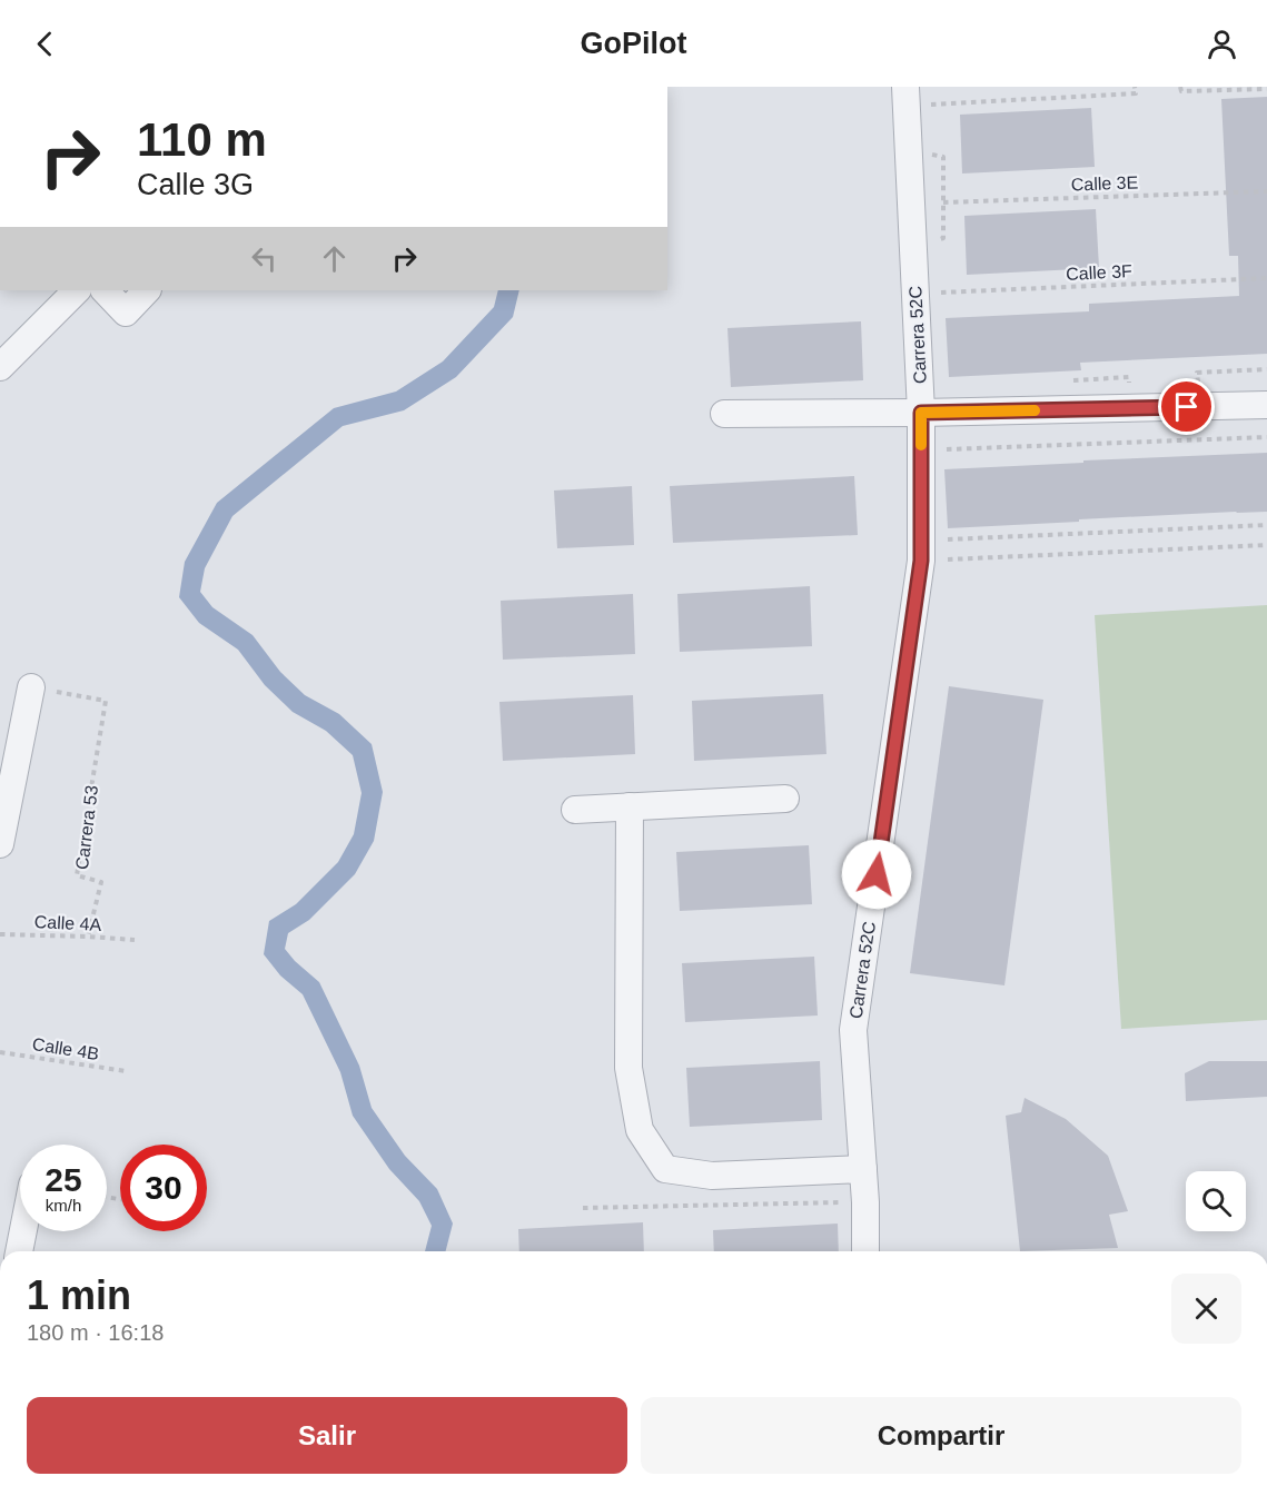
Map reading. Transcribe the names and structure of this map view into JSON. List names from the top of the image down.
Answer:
{
  "streets": {
    "street": ["Carrera 52C"],
    "path": [
      "Calle 3E",
      "Calle 3F",
      "Carrera 53",
      "Calle 4A",
      "Calle 4B"
    ]
  },
  "crossings": [
    ["Carrera 53", "Calle 4A"]
  ],
  "page": {
    "header": "GoPilot",
    "turn": ["110 m", "Calle 3G"],
    "speed": "25 km/h",
    "limit": "30",
    "heading": ["1 min", "180 m · 16:18"],
    "buttons": ["Salir", "Compartir"]
  }
}
